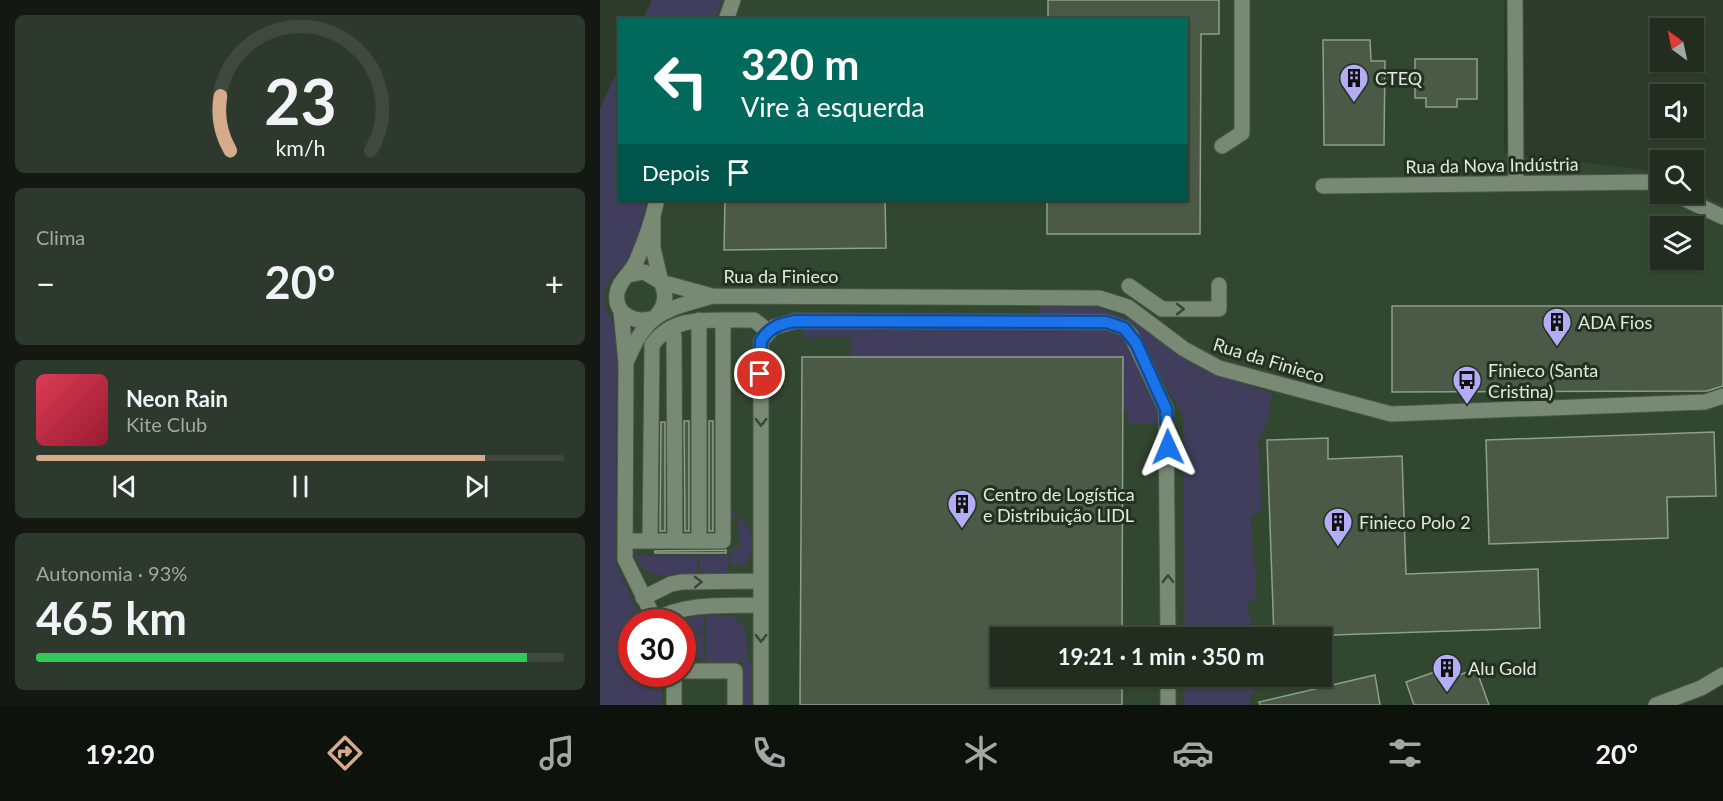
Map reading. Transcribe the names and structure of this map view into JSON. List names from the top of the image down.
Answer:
{
  "streets": {
    "street": ["Rua da Nova Indústria", "Rua da Finieco"]
  },
  "places": {
    "building": [
      "CTEQ",
      "ADA Fios",
      "Centro de Logística e Distribuição LIDL",
      "Finieco Polo 2",
      "Alu Gold"
    ],
    "bus stop": ["Finieco (Santa Cristina)"]
  },
  "north": "top left",
  "page": {
    "turn": ["320 m", "Vire à esquerda"],
    "then": "Depois",
    "tile": [
      "Clima",
      ["Autonomia · 93%", "465 km"]
    ],
    "heat": ["−", "20°", "+"],
    "song": ["Neon Rain", "Kite Club"],
    "limit": "30",
    "trip": "19:21 · 1 min · 350 m",
    "tabs": ["19:20", "20°"],
    "gauge": ["23", "km/h"]
  }
}
